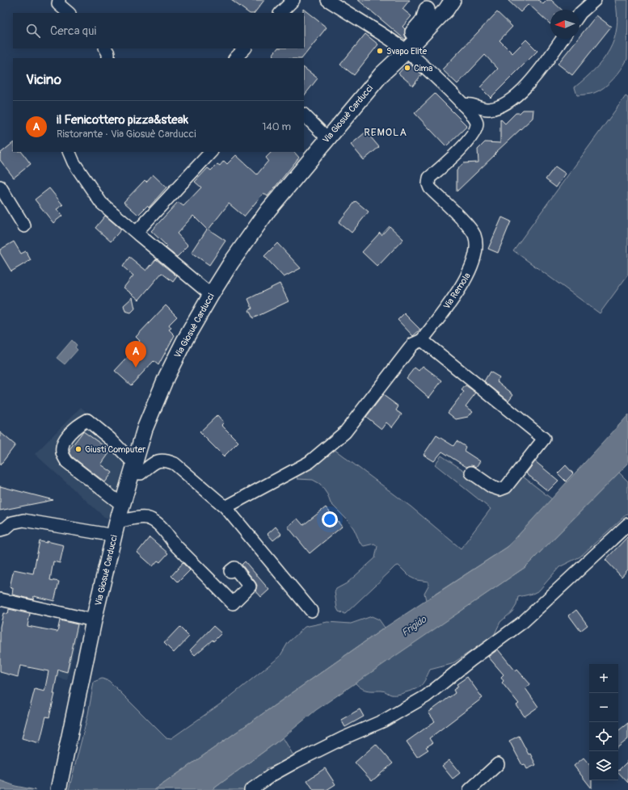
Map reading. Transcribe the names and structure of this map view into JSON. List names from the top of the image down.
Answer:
{
  "streets": {
    "main road": ["Via Giosuè Carducci"],
    "street": ["Via Remola"]
  },
  "crossings": [
    ["Via Giosuè Carducci", "Via Remola"]
  ],
  "districts": ["REMOLA"],
  "water": ["Frigido"],
  "places": ["Svapo Elite", "Cima", "Giusti Computer"],
  "north": "left",
  "page": {
    "search": "Cerca qui",
    "heading": "Vicino",
    "list": [
      {
        "mark": "A",
        "name": "il Fenicottero pizza&steak",
        "note": "Ristorante · Via Giosuè Carducci",
        "value": "140 m"
      }
    ],
    "pins": "A",
    "map_buttons": ["+", "−"]
  }
}
